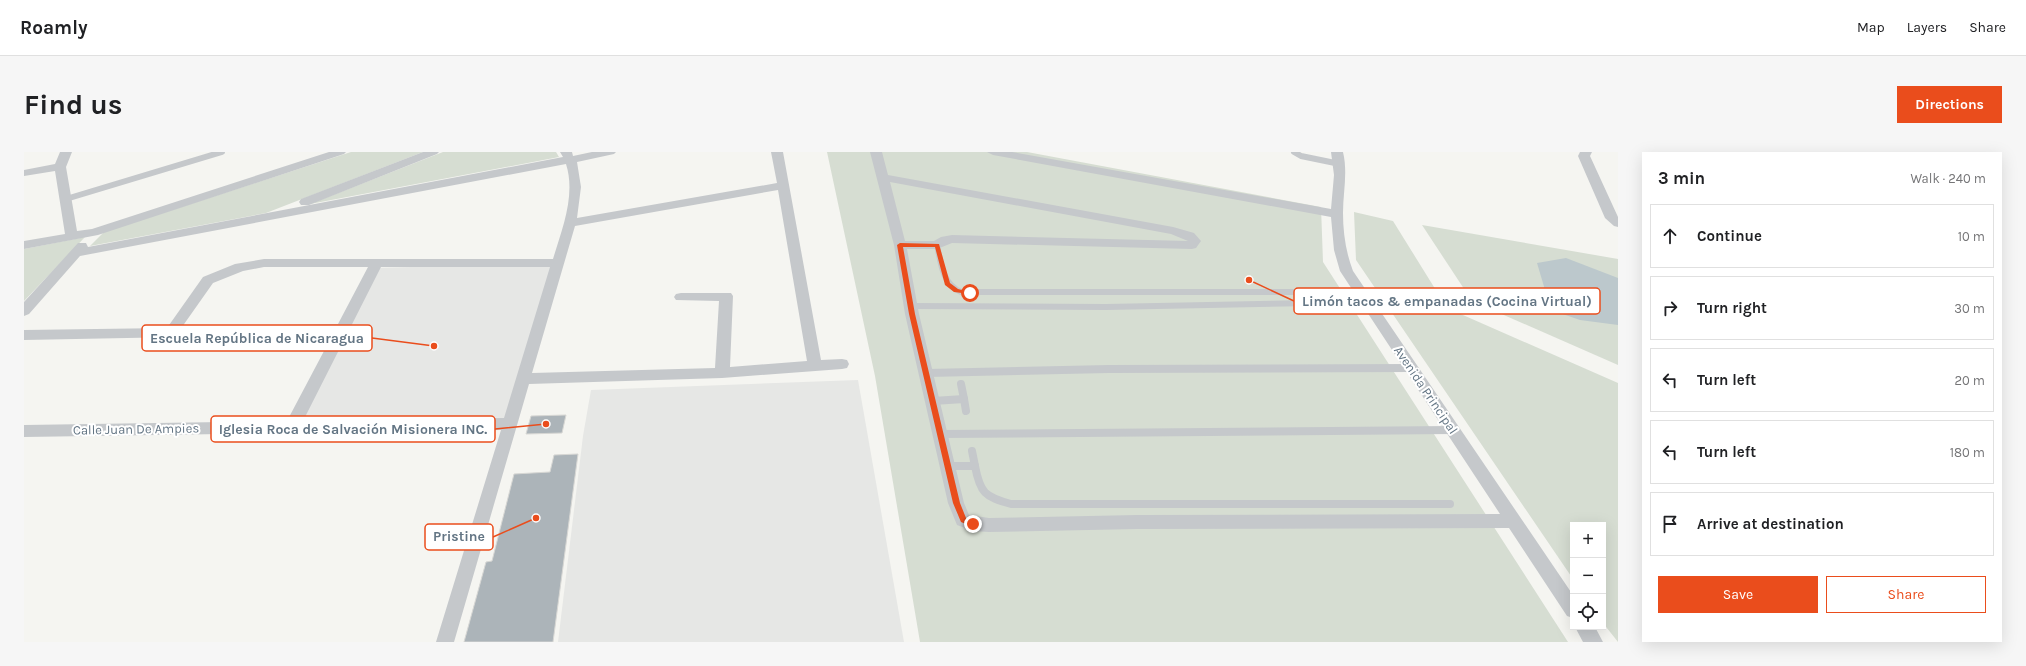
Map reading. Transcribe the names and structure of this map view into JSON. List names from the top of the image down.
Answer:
{
  "streets": {
    "street": ["Avenida Principal", "Calle Juan De Ampies"]
  },
  "places": [
    "Limón tacos & empanadas (Cocina Virtual)",
    "Escuela República de Nicaragua",
    "Iglesia Roca de Salvación Misionera INC.",
    "Pristine"
  ],
  "page": {
    "header": "Roamly",
    "nav": ["Map", "Layers", "Share"],
    "buttons": [
      "Directions",
      ["Save", "Share"]
    ],
    "title": "Find us",
    "heading": ["3 min", "Walk · 240 m"],
    "list": [
      ["Continue", "10 m"],
      ["Turn right", "30 m"],
      ["Turn left", "20 m"],
      ["Turn left", "180 m"],
      "Arrive at destination"
    ],
    "map_buttons": ["+", "−"]
  }
}
